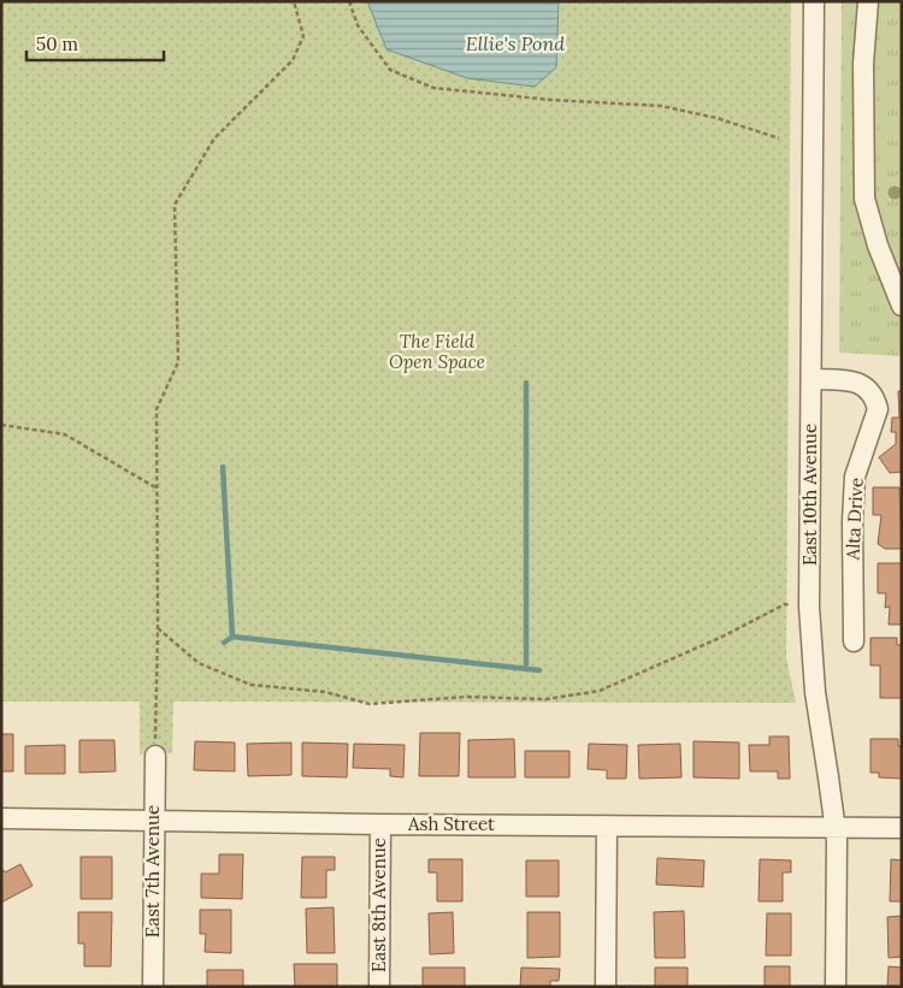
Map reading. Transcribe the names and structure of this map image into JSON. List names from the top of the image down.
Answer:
{
  "streets": {
    "street": [
      "East 10th Avenue",
      "Alta Drive",
      "Ash Street",
      "East 7th Avenue",
      "East 8th Avenue"
    ]
  },
  "crossings": [
    ["East 10th Avenue", "Alta Drive"],
    ["East 10th Avenue", "Ash Street"],
    ["Ash Street", "East 7th Avenue"],
    ["Ash Street", "East 8th Avenue"]
  ],
  "water": ["Ellie's Pond"],
  "parks": ["The Field Open Space"],
  "scale_bar": "50 m"
}
